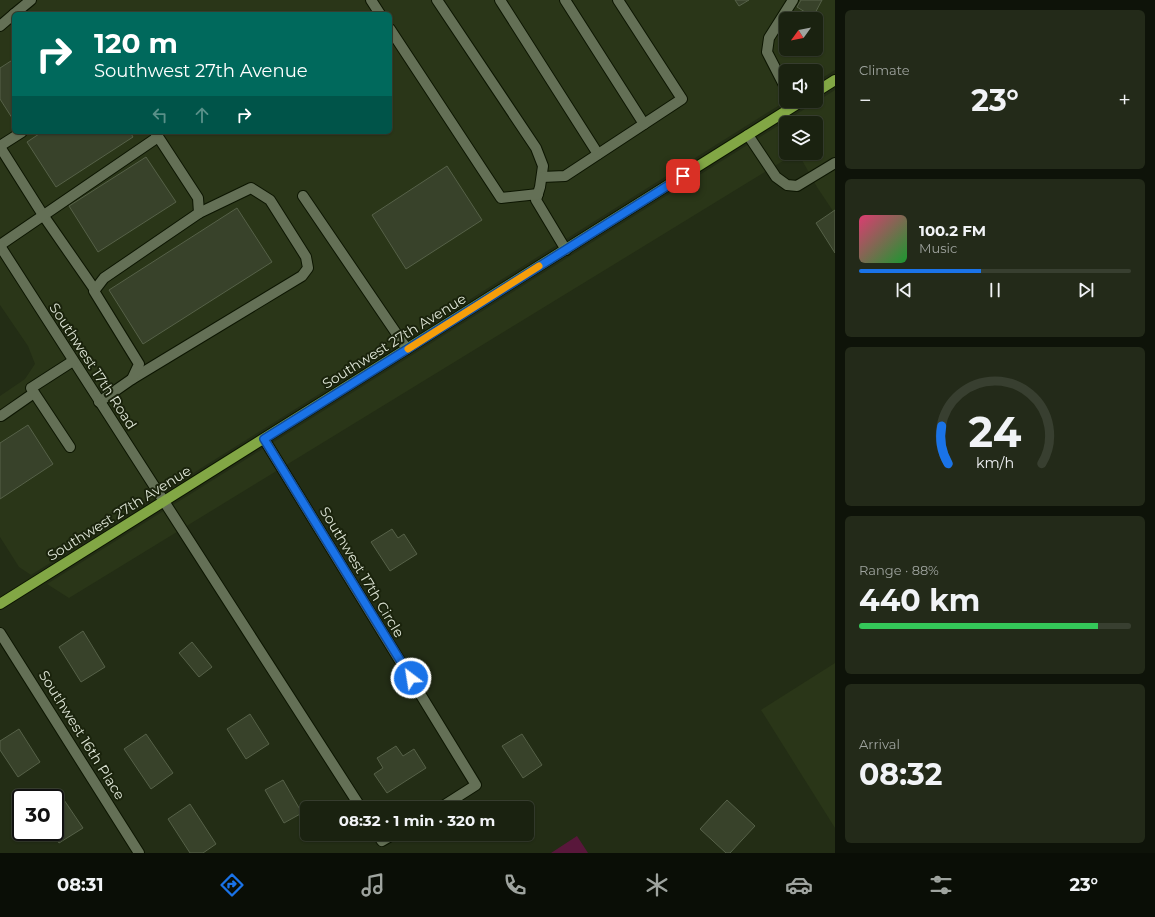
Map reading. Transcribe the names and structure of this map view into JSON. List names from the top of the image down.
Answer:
{
  "streets": {
    "main road": ["Southwest 27th Avenue"],
    "street": ["Southwest 17th Road", "Southwest 17th Circle", "Southwest 16th Place"]
  },
  "crossings": [
    ["Southwest 27th Avenue", "Southwest 17th Road"],
    ["Southwest 27th Avenue", "Southwest 17th Circle"]
  ],
  "north": "bottom left",
  "page": {
    "tile": [
      "Climate",
      ["Range · 88%", "440 km"],
      ["Arrival", "08:32"]
    ],
    "turn": ["120 m", "Southwest 27th Avenue"],
    "heat": ["−", "23°", "+"],
    "song": ["100.2 FM", "Music"],
    "limit": "30",
    "trip": "08:32 · 1 min · 320 m",
    "tabs": ["08:31", "23°"],
    "gauge": ["24", "km/h"]
  }
}
